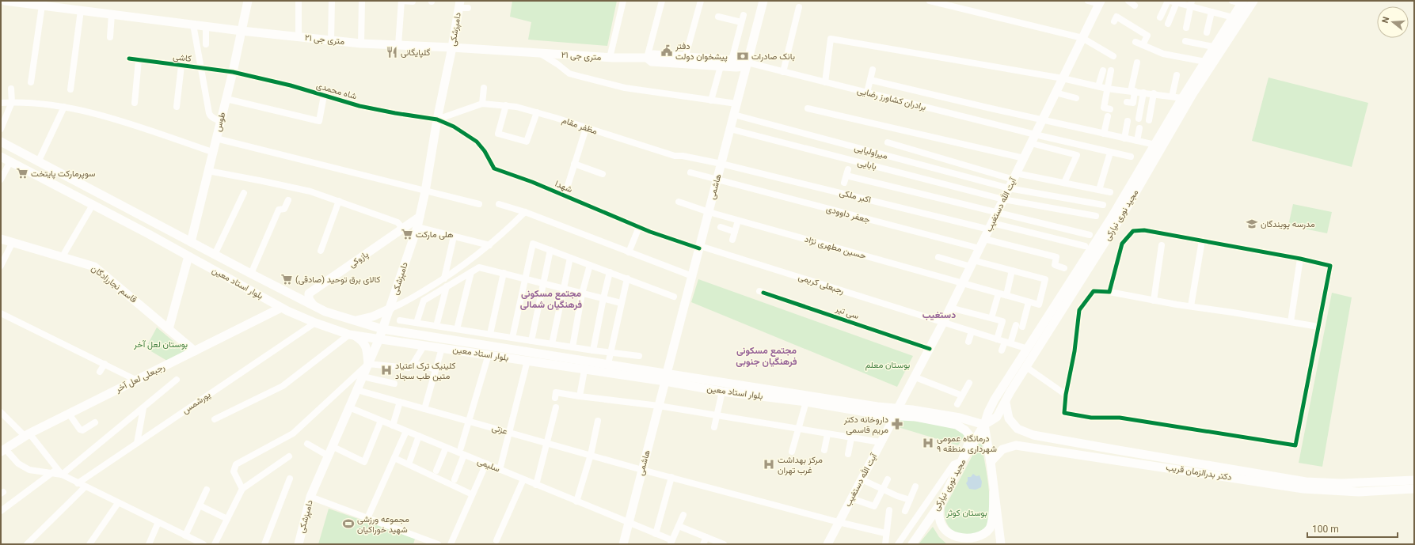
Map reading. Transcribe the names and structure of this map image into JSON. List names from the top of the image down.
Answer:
{
  "streets": {
    "main road": [
      "دامپزشکی",
      "۲۱ متری جی",
      "طوس",
      "هاشمی",
      "آیت الله دستغیب",
      "مجید نوری نیارکی",
      "پازوکی",
      "بلوار استاد معین",
      "قاسم نجارزادگان",
      "رجبعلی لعل آخر",
      "دکتر بدرالزمان قریب"
    ],
    "street": [
      "کاشی",
      "شاه محمدی",
      "برادران کشاورز رضایی",
      "مظفر مقام",
      "میراولیایی",
      "بابایی",
      "شهدا",
      "اکبر ملکی",
      "جعفر داوودی",
      "حسین مطهری نژاد",
      "رجبعلی کریمی",
      "سی تیر",
      "پورشمس",
      "عزتی",
      "سلیمی"
    ]
  },
  "crossings": [
    ["دامپزشکی", "۲۱ متری جی"],
    ["دامپزشکی", "شاه محمدی"],
    ["دامپزشکی", "مظفر مقام"],
    ["دامپزشکی", "شهدا"],
    ["دامپزشکی", "پازوکی"],
    ["دامپزشکی", "بلوار استاد معین"],
    ["دامپزشکی", "عزتی"],
    ["دامپزشکی", "سلیمی"],
    ["۲۱ متری جی", "برادران کشاورز رضایی"],
    ["۲۱ متری جی", "طوس"],
    ["۲۱ متری جی", "هاشمی"],
    ["کاشی", "شاه محمدی"],
    ["کاشی", "طوس"],
    ["شاه محمدی", "طوس"],
    ["شاه محمدی", "مظفر مقام"],
    ["شاه محمدی", "شهدا"],
    ["برادران کشاورز رضایی", "هاشمی"],
    ["برادران کشاورز رضایی", "آیت الله دستغیب"],
    ["طوس", "بلوار استاد معین"],
    ["مظفر مقام", "شهدا"],
    ["مظفر مقام", "هاشمی"],
    ["مظفر مقام", "اکبر ملکی"],
    ["میراولیایی", "هاشمی"],
    ["میراولیایی", "آیت الله دستغیب"],
    ["بابایی", "هاشمی"],
    ["بابایی", "آیت الله دستغیب"],
    ["شهدا", "هاشمی"],
    ["شهدا", "رجبعلی کریمی"],
    ["هاشمی", "اکبر ملکی"],
    ["هاشمی", "جعفر داوودی"],
    ["هاشمی", "حسین مطهری نژاد"],
    ["هاشمی", "بلوار استاد معین"],
    ["هاشمی", "رجبعلی کریمی"],
    ["هاشمی", "عزتی"],
    ["هاشمی", "سلیمی"],
    ["اکبر ملکی", "آیت الله دستغیب"],
    ["آیت الله دستغیب", "جعفر داوودی"],
    ["آیت الله دستغیب", "حسین مطهری نژاد"],
    ["آیت الله دستغیب", "بلوار استاد معین"],
    ["آیت الله دستغیب", "رجبعلی کریمی"],
    ["آیت الله دستغیب", "سی تیر"],
    ["آیت الله دستغیب", "عزتی"],
    ["مجید نوری نیارکی", "بلوار استاد معین"],
    ["مجید نوری نیارکی", "رجبعلی کریمی"],
    ["مجید نوری نیارکی", "دکتر بدرالزمان قریب"],
    ["پازوکی", "بلوار استاد معین"],
    ["بلوار استاد معین", "رجبعلی لعل آخر"],
    ["بلوار استاد معین", "پورشمس"],
    ["قاسم نجارزادگان", "رجبعلی لعل آخر"]
  ],
  "districts": ["مجتمع مسکونی فرهنگیان شمالی", "دستغیب", "مجتمع مسکونی فرهنگیان جنوبی"],
  "parks": ["بوستان لعل آخر", "بوستان معلم", "بوستان کوثر"],
  "places": {
    "public building": ["دفتر پیشخوان دولت"],
    "restaurant": ["گلپایگانی"],
    "bank": ["بانک صادرات"],
    "supermarket": ["سوپرمارکت پایتخت", "هلی مارکت", "کالای برق توحید (صادقی)"],
    "school or university": ["مدرسه پویندگان"],
    "hospital": ["کلینیک ترک اعتیاد متین طب سجاد", "درمانگاه عمومی شهرداری منطقه ۹", "مرکز بهداشت غرب تهران"],
    "pharmacy": ["داروخانه دکتر مریم قاسمی"],
    "sports": ["مجموعه ورزشی شهید خوراکیان"]
  },
  "scale_bar": "100 m",
  "north": "left"
}
